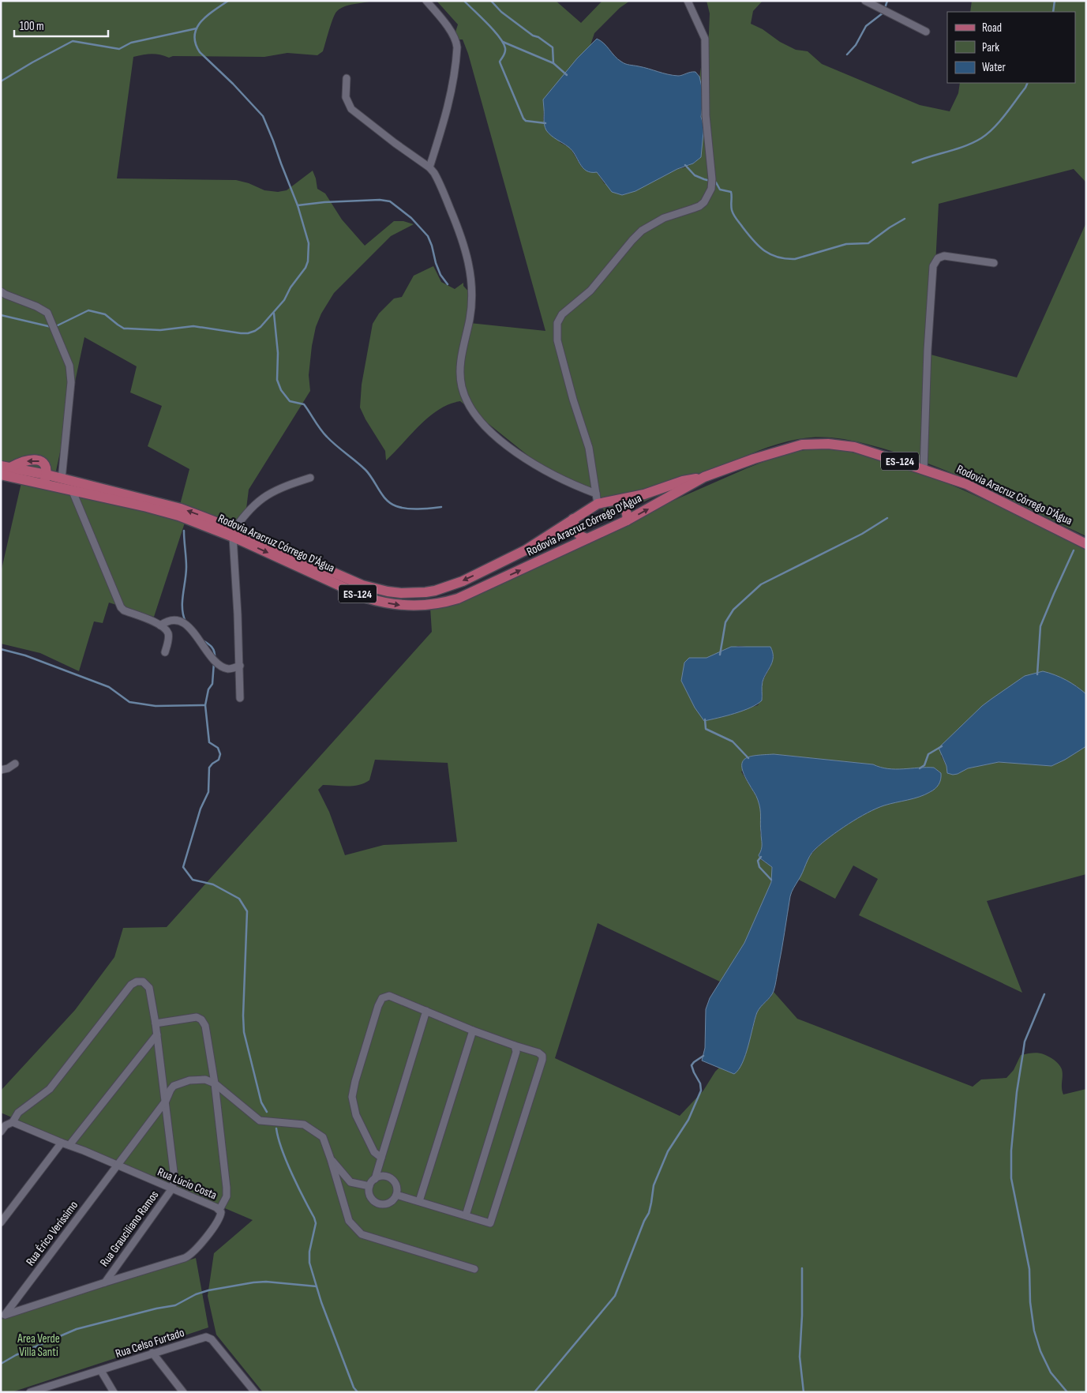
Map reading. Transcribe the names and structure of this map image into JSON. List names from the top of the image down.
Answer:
{
  "streets": {
    "main road": ["ES-124", "Rodovia Aracruz Córrego D'Água"],
    "street": [
      "Rua Lúcio Costa",
      "Rua Grauciliano Ramos",
      "Rua Érico Veríssimo",
      "Rua Celso Furtado"
    ]
  },
  "crossings": [
    ["Rua Lúcio Costa", "Rua Grauciliano Ramos"],
    ["Rua Lúcio Costa", "Rua Érico Veríssimo"]
  ],
  "parks": ["Area Verde Villa Santi"],
  "legend": ["Road", "Park", "Water"],
  "scale_bar": "100 m"
}
